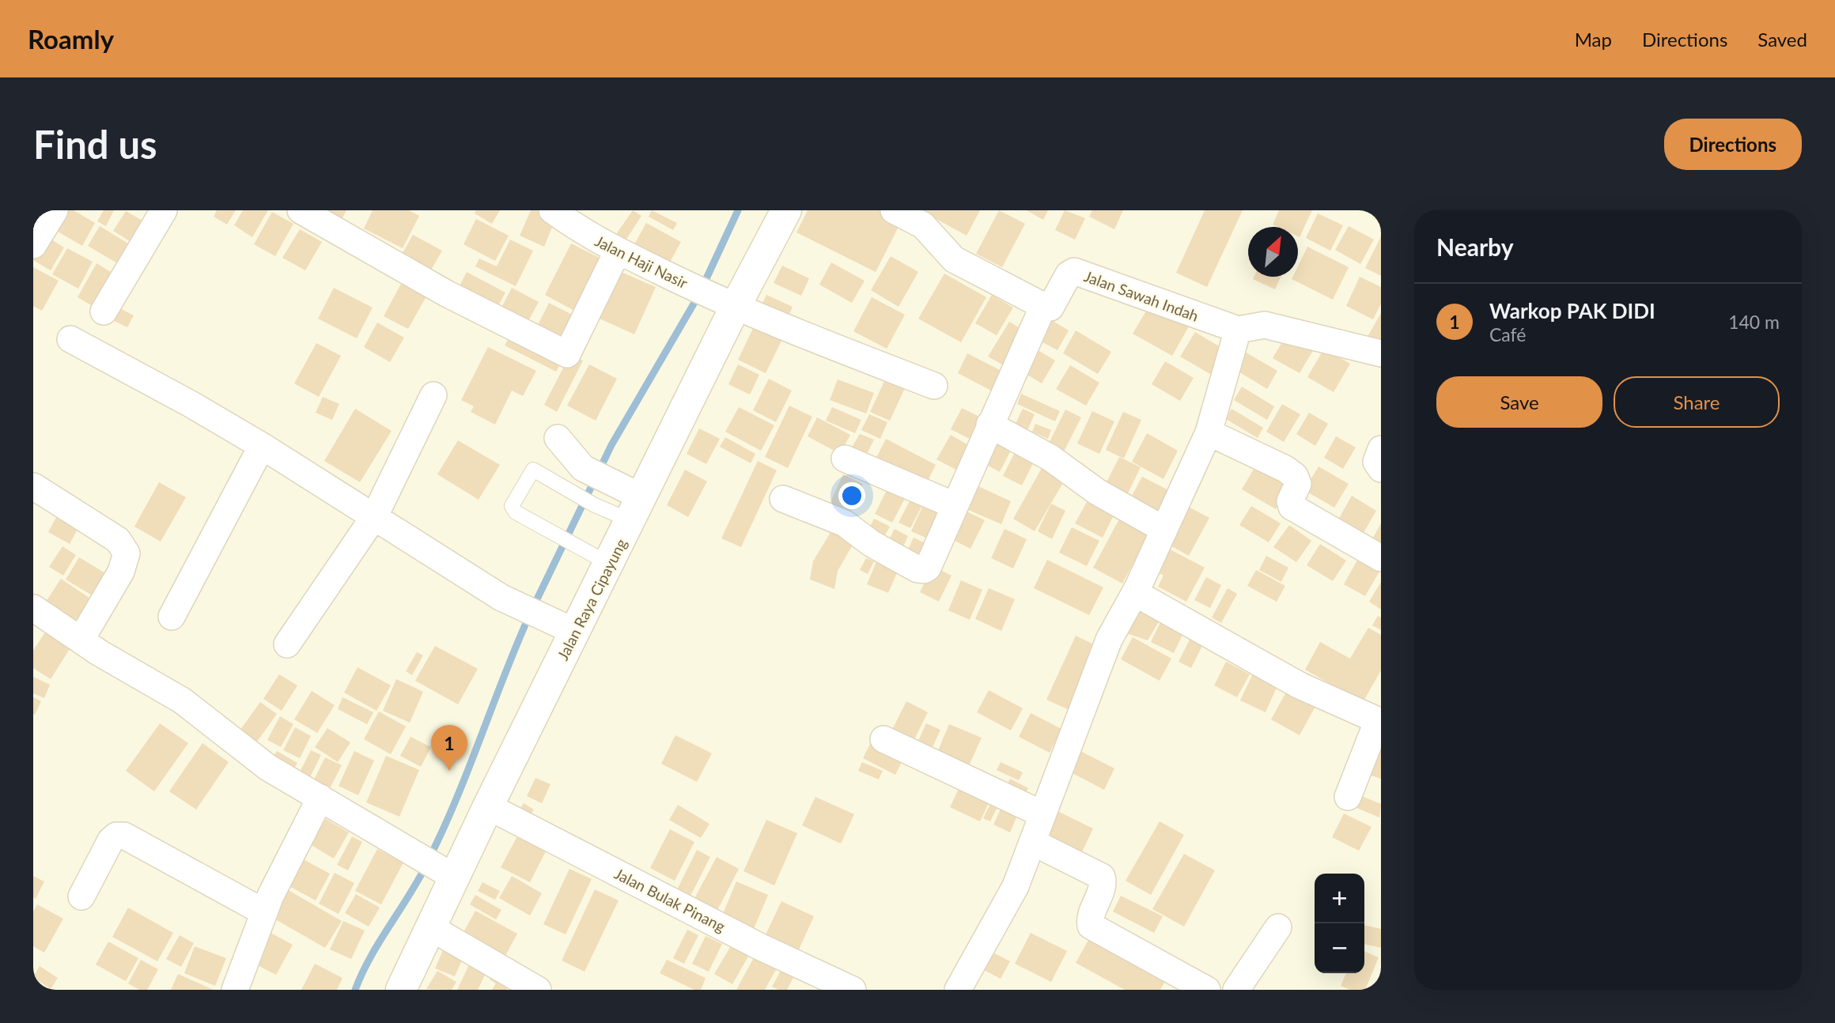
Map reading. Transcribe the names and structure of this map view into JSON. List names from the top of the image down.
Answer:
{
  "streets": {
    "main road": ["Jalan Raya Cipayung"],
    "street": ["Jalan Haji Nasir", "Jalan Sawah Indah", "Jalan Bulak Pinang"]
  },
  "crossings": [
    ["Jalan Haji Nasir", "Jalan Raya Cipayung"],
    ["Jalan Raya Cipayung", "Jalan Bulak Pinang"]
  ],
  "north": "top right",
  "page": {
    "header": "Roamly",
    "nav": ["Map", "Directions", "Saved"],
    "buttons": [
      "Directions",
      ["Save", "Share"]
    ],
    "title": "Find us",
    "heading": "Nearby",
    "list": [
      {
        "mark": "1",
        "name": "Warkop PAK DIDI",
        "note": "Café",
        "value": "140 m"
      }
    ],
    "pins": "1",
    "map_buttons": ["+", "−"]
  }
}
